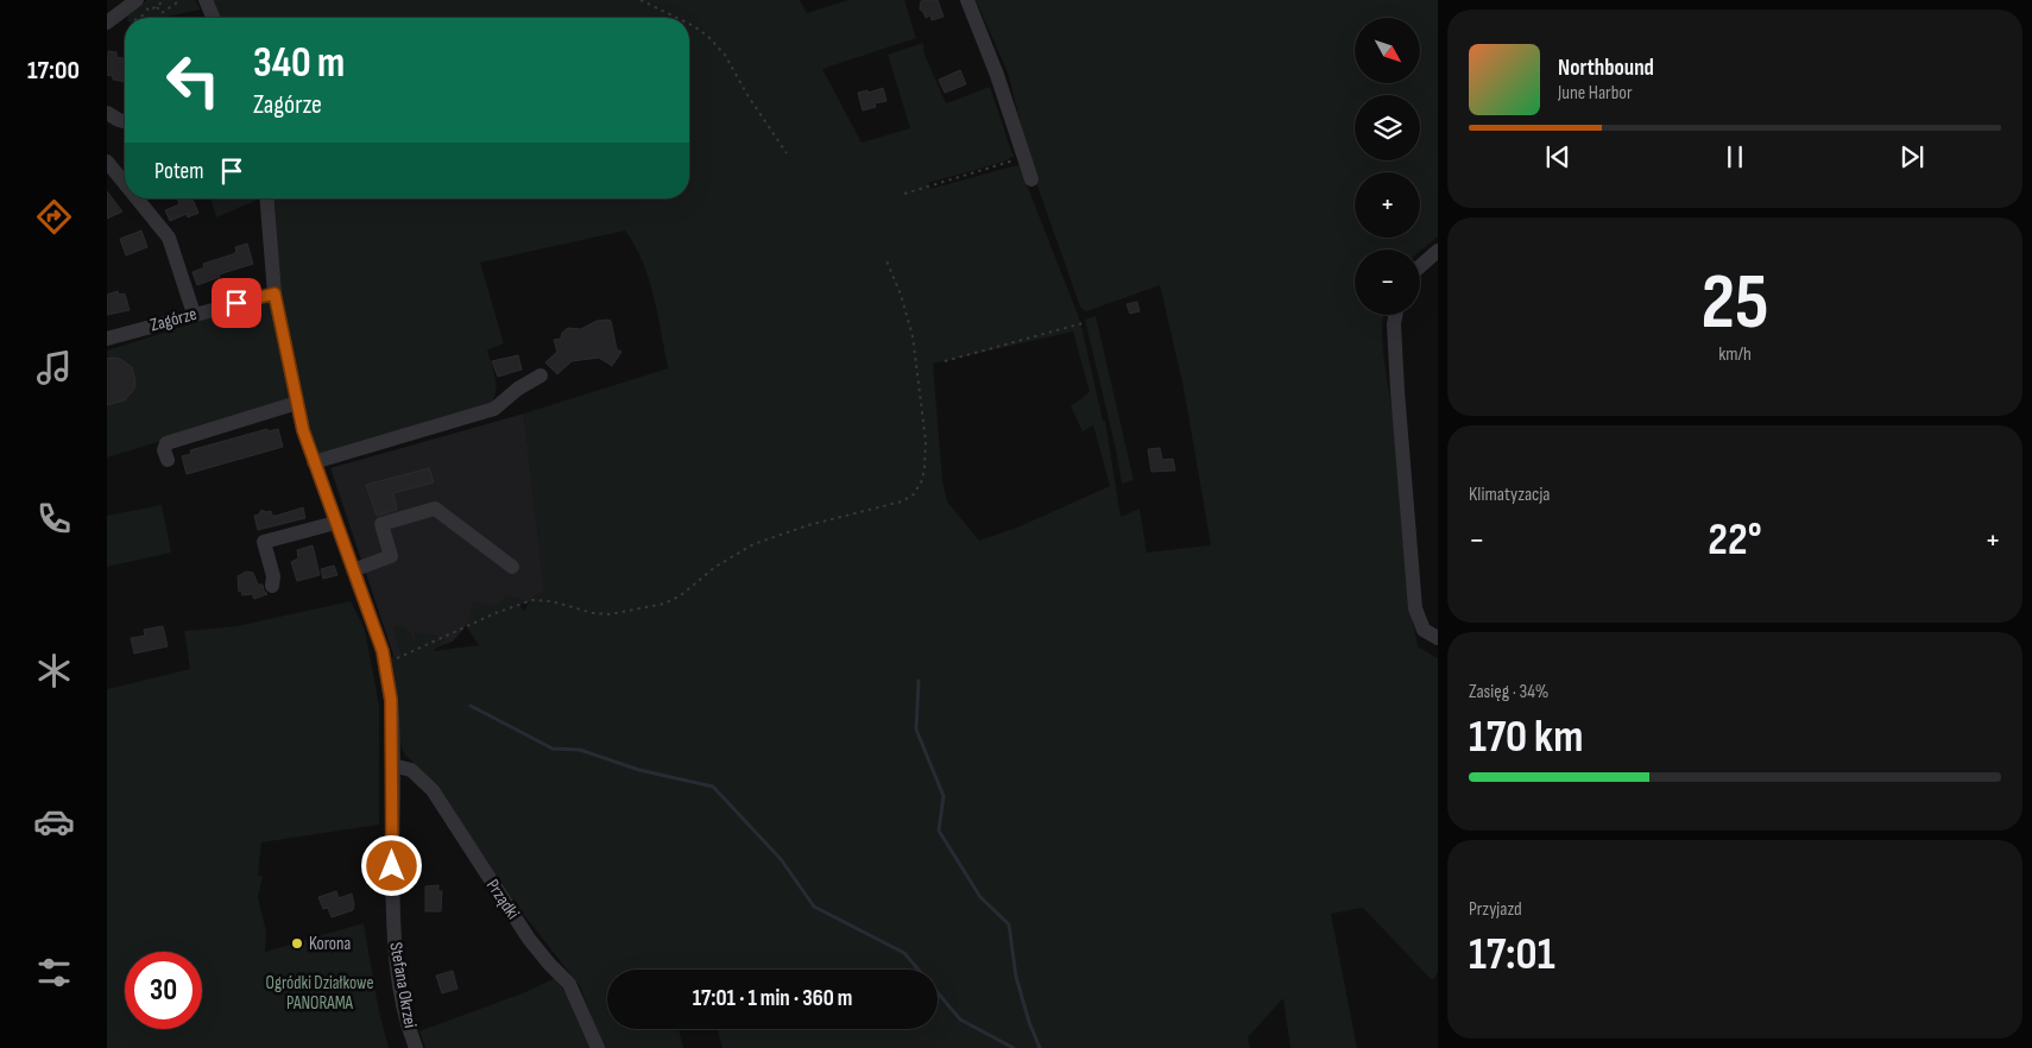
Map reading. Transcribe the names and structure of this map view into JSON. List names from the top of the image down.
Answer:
{
  "streets": {
    "street": ["Zagórze", "Prządki", "Stefana Okrzei"]
  },
  "crossings": [
    ["Zagórze", "Stefana Okrzei"],
    ["Prządki", "Stefana Okrzei"]
  ],
  "parks": ["Ogródki Działkowe PANORAMA"],
  "places": ["Korona"],
  "north": "bottom right",
  "page": {
    "tabs": "17:00",
    "map_buttons": ["+", "−"],
    "turn": ["340 m", "Zagórze"],
    "song": ["Northbound", "June Harbor"],
    "then": "Potem",
    "tile": [
      ["25", "km/h"],
      "Klimatyzacja",
      ["Zasięg · 34%", "170 km"],
      ["Przyjazd", "17:01"]
    ],
    "heat": ["−", "22°", "+"],
    "limit": "30",
    "trip": "17:01 · 1 min · 360 m"
  }
}
